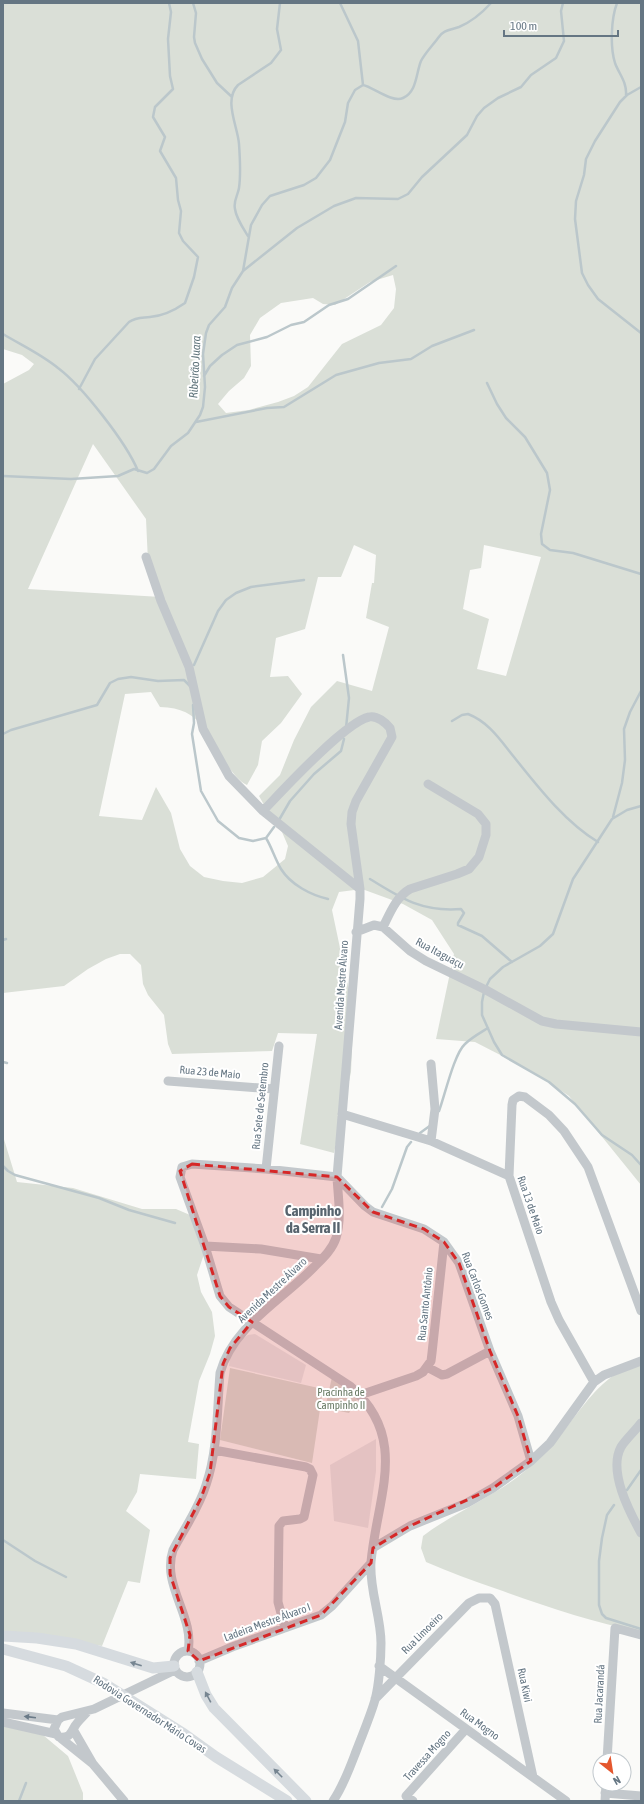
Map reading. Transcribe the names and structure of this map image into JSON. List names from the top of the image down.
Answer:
{
  "streets": {
    "main road": ["Rodovia Governador Mário Covas"],
    "street": [
      "Rua Itaguaçu",
      "Avenida Mestre Álvaro",
      "Rua 23 de Maio",
      "Rua Sete de Setembro",
      "Rua 13 de Maio",
      "Rua Carlos Gomes",
      "Rua Santo Antônio",
      "Ladeira Mestre Álvaro I",
      "Rua Limoeiro",
      "Rua Kiwi",
      "Rua Jacarandá",
      "Rua Mogno",
      "Travessa Mogno"
    ]
  },
  "crossings": [
    ["Avenida Mestre Álvaro", "Rua 13 de Maio"],
    ["Avenida Mestre Álvaro", "Rua Carlos Gomes"],
    ["Avenida Mestre Álvaro", "Ladeira Mestre Álvaro I"],
    ["Rua 23 de Maio", "Rua Sete de Setembro"],
    ["Rua Carlos Gomes", "Rua Santo Antônio"],
    ["Rua Limoeiro", "Rua Kiwi"],
    ["Rua Limoeiro", "Rua Mogno"],
    ["Rua Kiwi", "Rua Mogno"],
    ["Rua Mogno", "Travessa Mogno"]
  ],
  "districts": ["Campinho da Serra II"],
  "water": ["Ribeirão Juara"],
  "parks": ["Pracinha de Campinho II"],
  "scale_bar": "100 m",
  "north": "bottom right"
}
